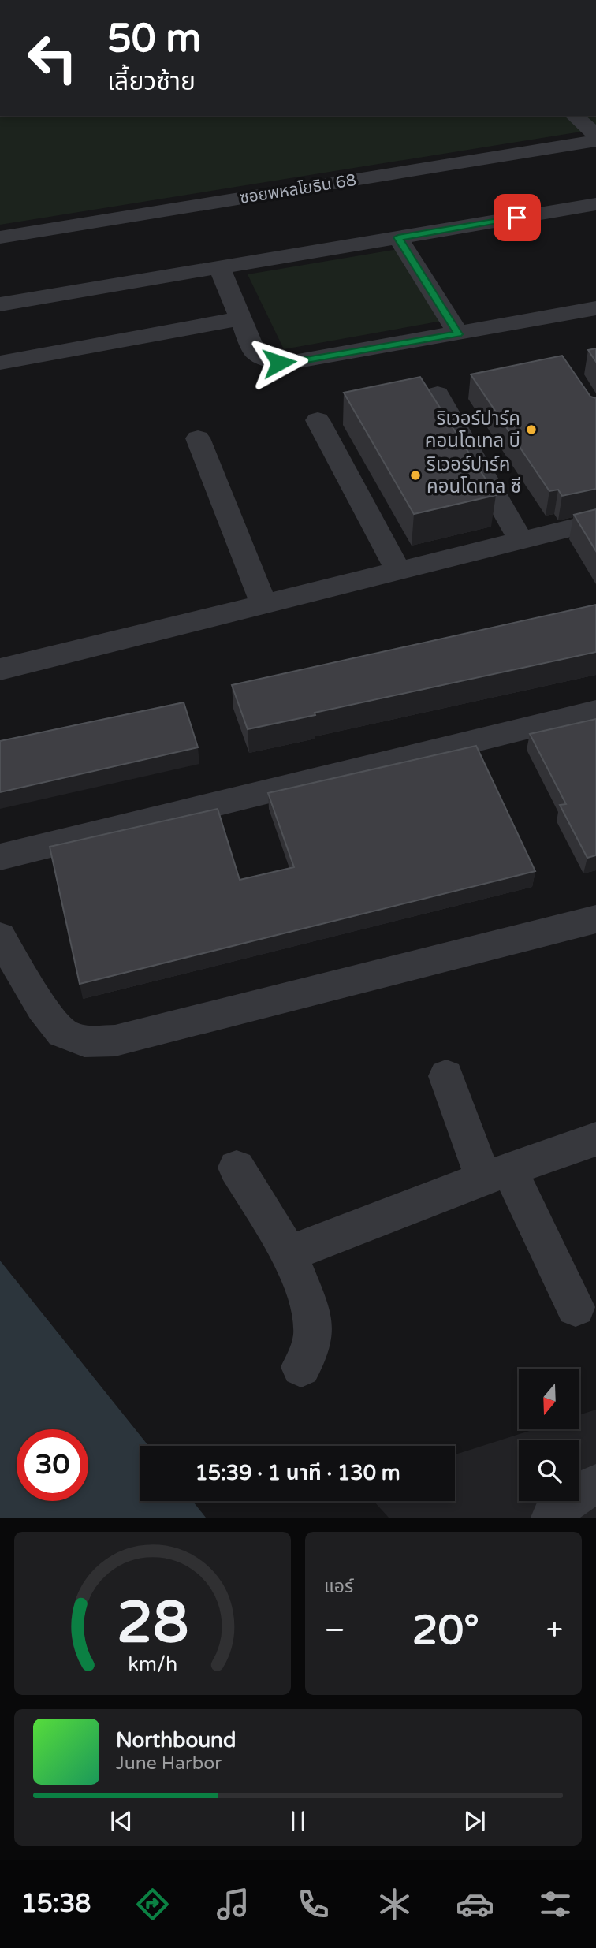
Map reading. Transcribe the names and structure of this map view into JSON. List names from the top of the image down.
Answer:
{
  "streets": {
    "street": ["ซอยพหลโยธิน 68"]
  },
  "places": ["ริเวอร์ปาร์ค คอนโดเทล บี", "ริเวอร์ปาร์ค คอนโดเทล ซี"],
  "north": "bottom",
  "page": {
    "turn": ["50 m", "เลี้ยวซ้าย"],
    "limit": "30",
    "trip": "15:39 · 1 นาที · 130 m",
    "tile": "แอร์",
    "heat": ["−", "20°", "+"],
    "song": ["Northbound", "June Harbor"],
    "tabs": "15:38",
    "gauge": ["28", "km/h"]
  }
}
